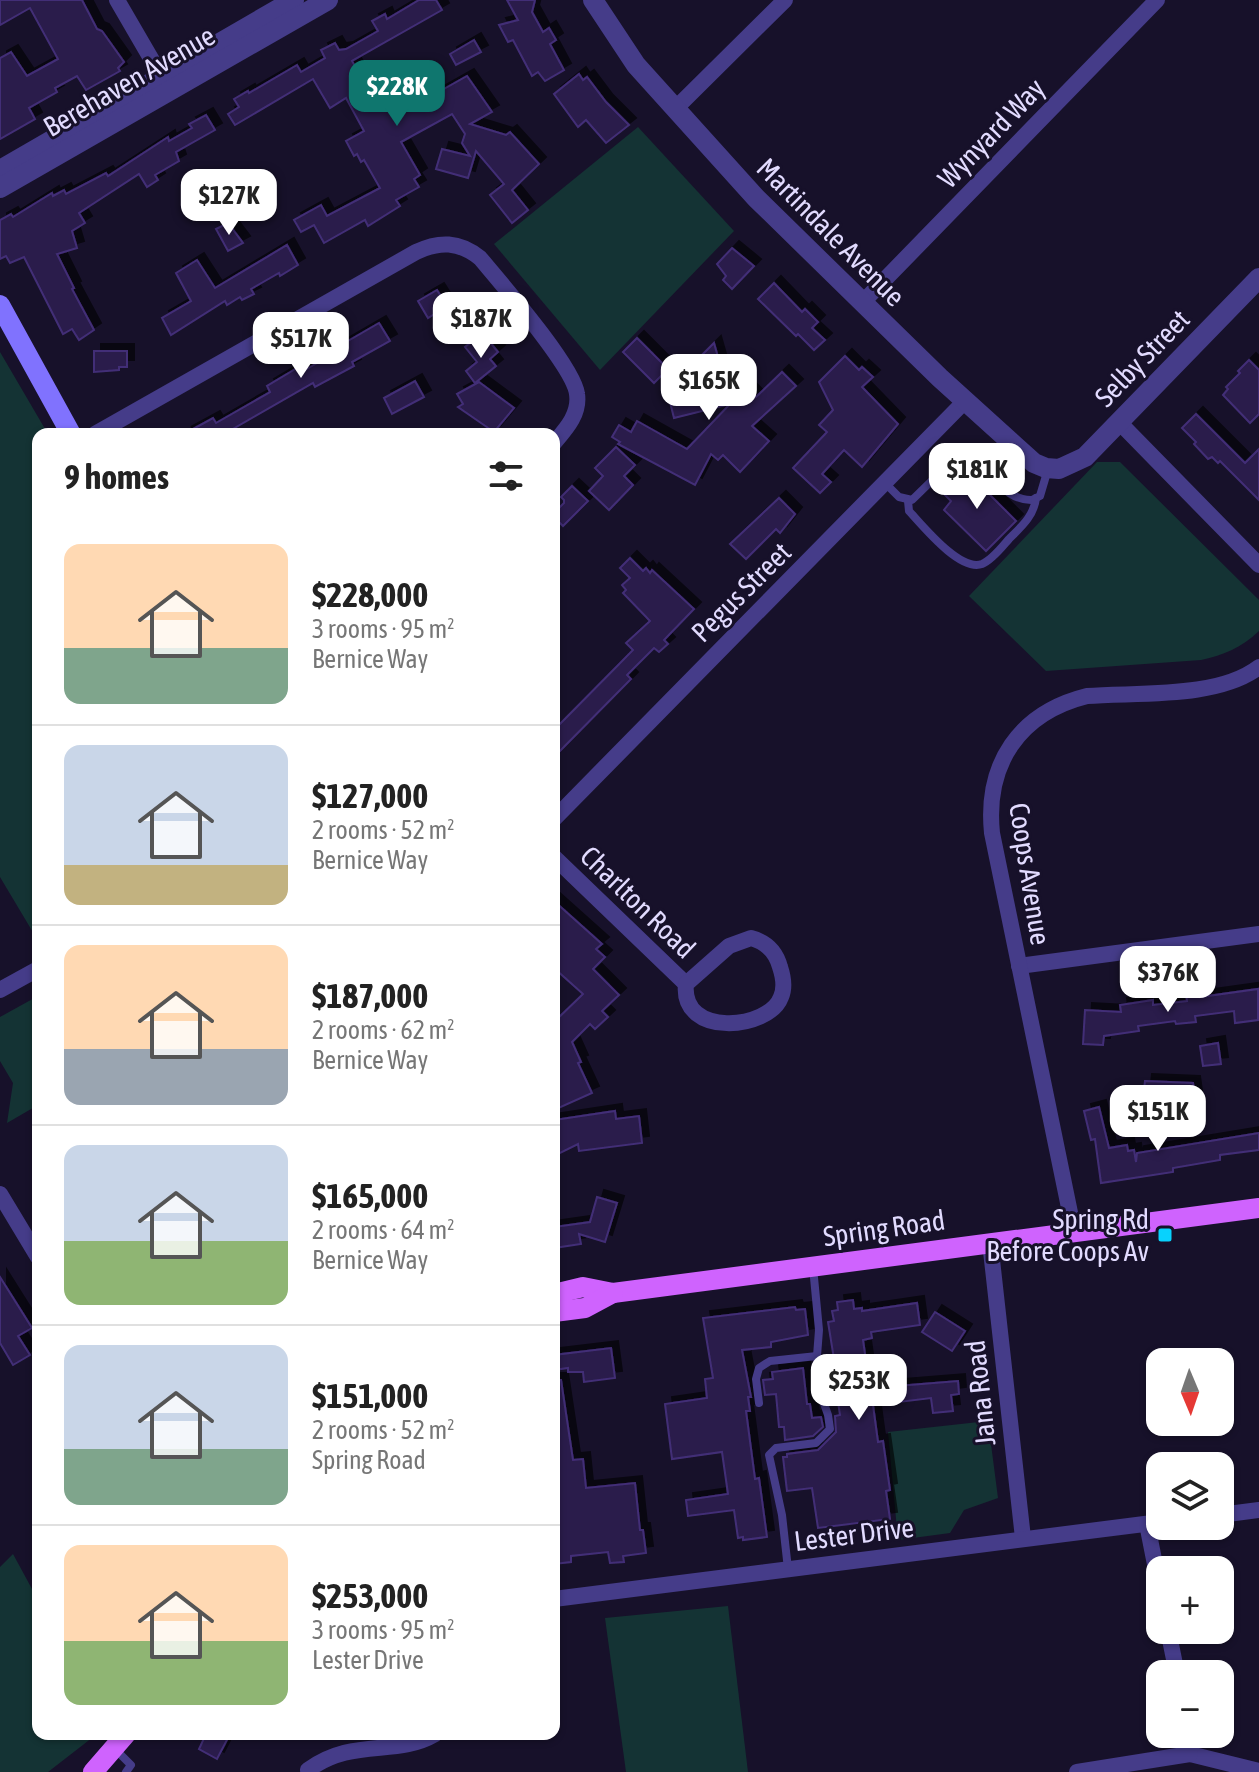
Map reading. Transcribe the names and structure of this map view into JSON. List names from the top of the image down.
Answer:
{
  "streets": {
    "main road": ["Spring Road"],
    "street": [
      "Berehaven Avenue",
      "Wynyard Way",
      "Martindale Avenue",
      "Selby Street",
      "Pegus Street",
      "Coops Avenue",
      "Charlton Road",
      "Jana Road",
      "Lester Drive"
    ]
  },
  "crossings": [
    ["Wynyard Way", "Martindale Avenue"],
    ["Martindale Avenue", "Selby Street"],
    ["Martindale Avenue", "Pegus Street"],
    ["Coops Avenue", "Spring Road"],
    ["Spring Road", "Jana Road"],
    ["Jana Road", "Lester Drive"]
  ],
  "places": {
    "transit": ["Spring Rd Before Coops Av"]
  },
  "north": "bottom",
  "page": {
    "price": [
      "$228K",
      "$127K",
      "$187K",
      "$517K",
      "$165K",
      "$181K",
      "$376K",
      "$151K",
      "$253K"
    ],
    "heading": "9 homes",
    "list": [
      {
        "name": "$228,000",
        "note": "3 rooms · 95 m² · Bernice Way"
      },
      {
        "name": "$127,000",
        "note": "2 rooms · 52 m² · Bernice Way"
      },
      {
        "name": "$187,000",
        "note": "2 rooms · 62 m² · Bernice Way"
      },
      {
        "name": "$165,000",
        "note": "2 rooms · 64 m² · Bernice Way"
      },
      {
        "name": "$151,000",
        "note": "2 rooms · 52 m² · Spring Road"
      },
      {
        "name": "$253,000",
        "note": "3 rooms · 95 m² · Lester Drive"
      }
    ],
    "map_buttons": ["+", "−"]
  }
}
